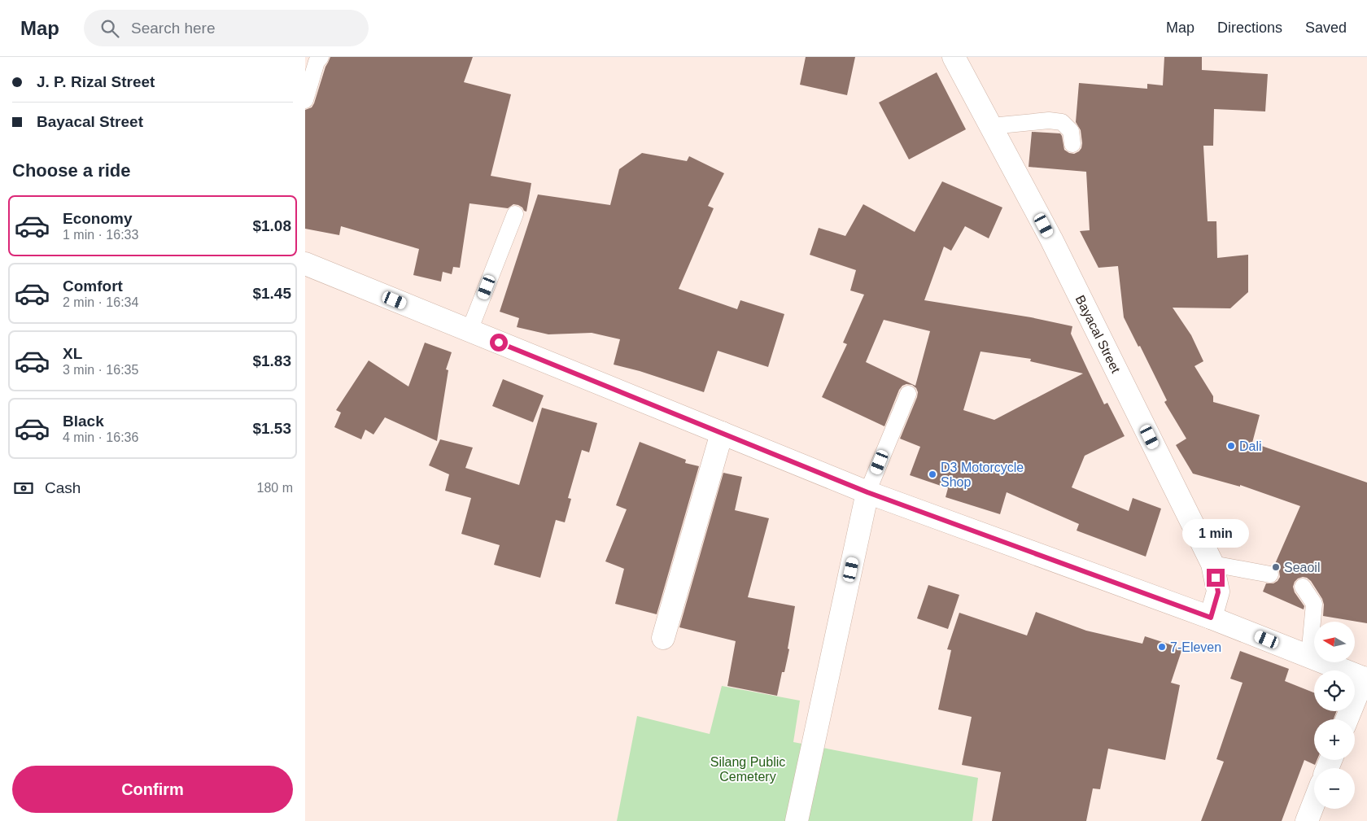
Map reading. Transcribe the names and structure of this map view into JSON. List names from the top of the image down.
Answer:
{
  "streets": {
    "main road": ["Bayacal Street"]
  },
  "parks": ["Silang Public Cemetery"],
  "places": [
    "Dali",
    "D3 Motorcycle Shop",
    "Seaoil",
    "7-Eleven"
  ],
  "north": "left",
  "page": {
    "header": "Map",
    "search": "Search here",
    "nav": ["Map", "Directions", "Saved"],
    "banner": ["J. P. Rizal Street", "Bayacal Street"],
    "heading": "Choose a ride",
    "list": [
      {
        "name": "Economy",
        "note": "1 min · 16:33",
        "value": "$1.08"
      },
      {
        "name": "Comfort",
        "note": "2 min · 16:34",
        "value": "$1.45"
      },
      {
        "name": "XL",
        "note": "3 min · 16:35",
        "value": "$1.83"
      },
      {
        "name": "Black",
        "note": "4 min · 16:36",
        "value": "$1.53"
      }
    ],
    "pay": ["Cash", "180 m"],
    "bubble": "1 min",
    "map_buttons": ["+", "−"],
    "buttons": "Confirm"
  }
}
